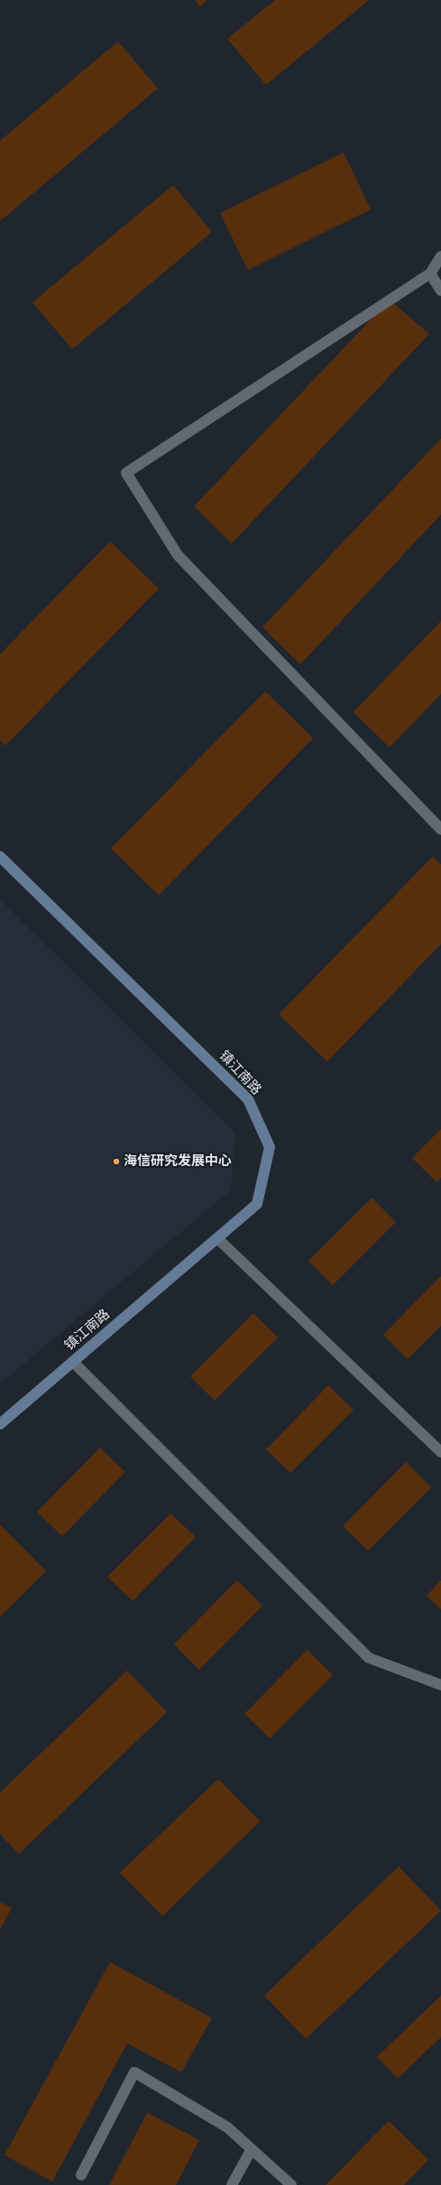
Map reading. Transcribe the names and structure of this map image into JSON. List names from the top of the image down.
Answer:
{
  "streets": {
    "street": ["镇江南路"]
  },
  "places": ["海信研究发展中心"]
}
